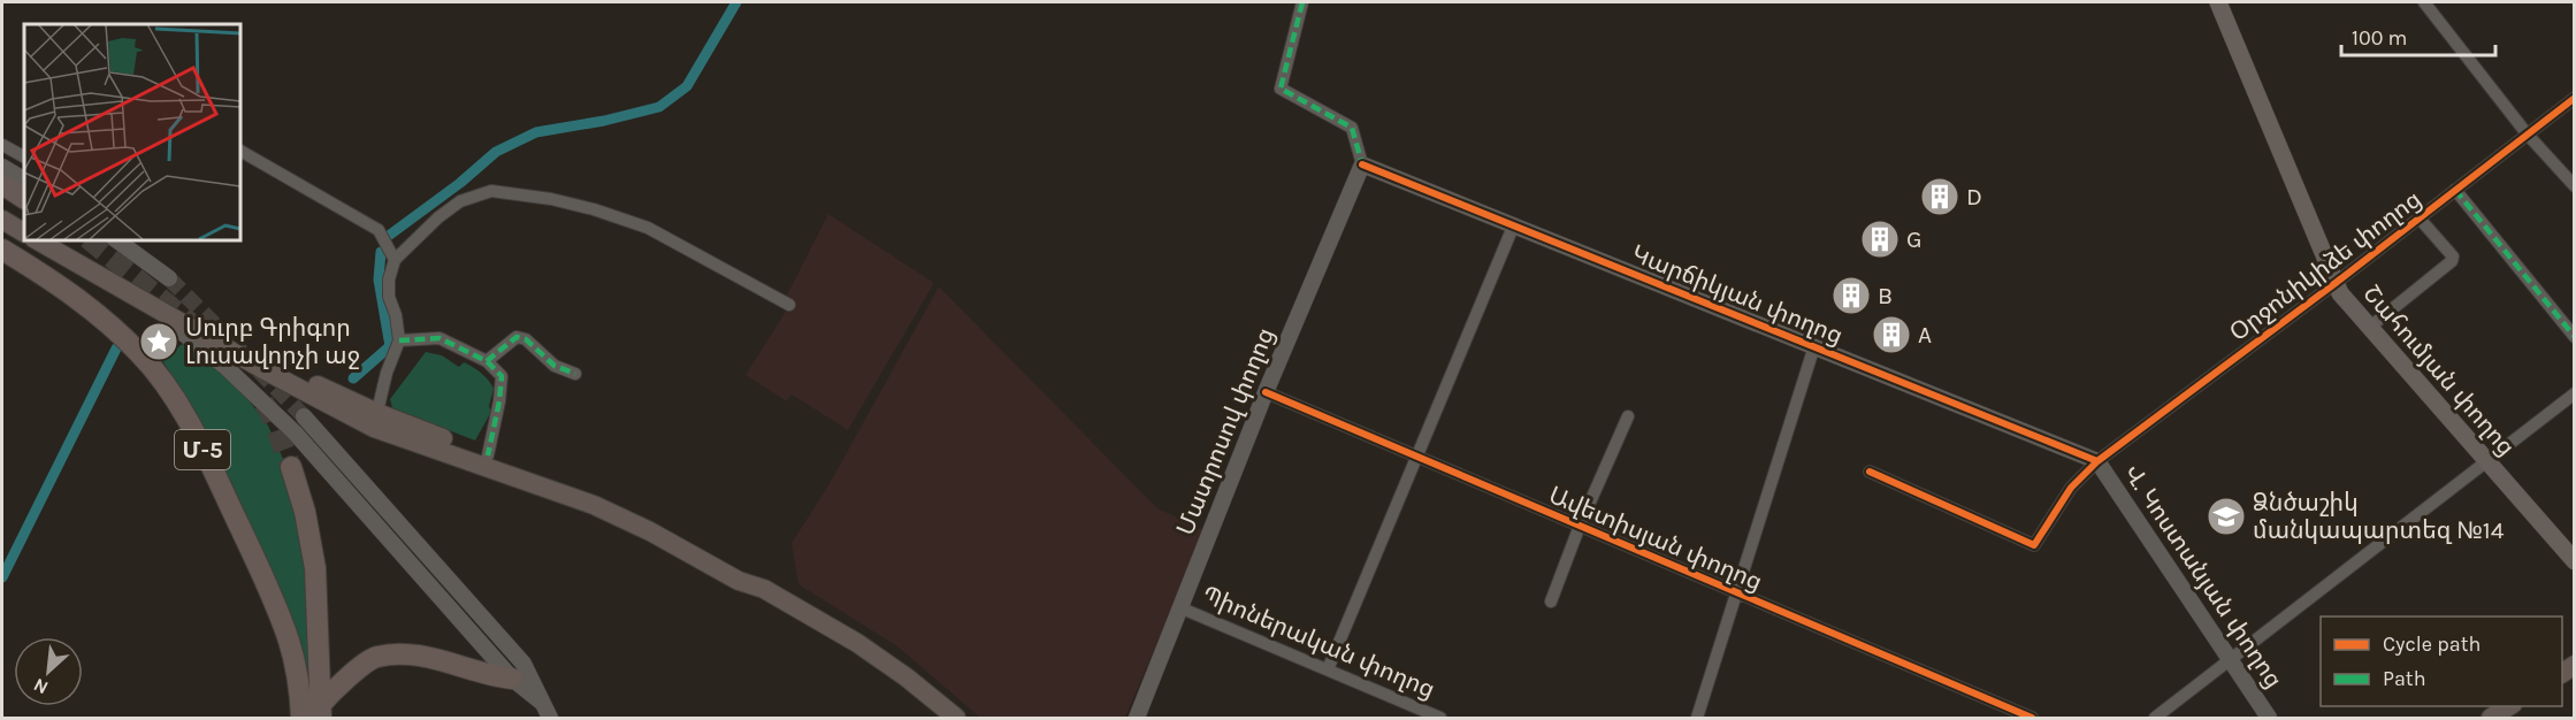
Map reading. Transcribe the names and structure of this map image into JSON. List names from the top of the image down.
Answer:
{
  "streets": {
    "highway": ["Մ-5"],
    "main road": ["Շահումյան փողոց"],
    "street": [
      "Օրջոնիկիձե փողոց",
      "Կարճիկյան փողոց",
      "Մատրոսով փողոց",
      "Ավետիսյան փողոց",
      "Վ. Կոստանյան փողոց",
      "Պիոներական փողոց"
    ]
  },
  "crossings": [
    ["Օրջոնիկիձե փողոց", "Կարճիկյան փողոց"],
    ["Օրջոնիկիձե փողոց", "Շահումյան փողոց"],
    ["Օրջոնիկիձե փողոց", "Վ. Կոստանյան փողոց"],
    ["Կարճիկյան փողոց", "Մատրոսով փողոց"],
    ["Կարճիկյան փողոց", "Վ. Կոստանյան փողոց"],
    ["Մատրոսով փողոց", "Ավետիսյան փողոց"],
    ["Մատրոսով փողոց", "Պիոներական փողոց"]
  ],
  "places": {
    "building": [
      "D",
      "G",
      "B",
      "A"
    ],
    "place": ["Սուրբ Գրիգոր Լուսավորչի աջ"],
    "school or university": ["Ձնծաշիկ մանկապարտեզ №14"]
  },
  "legend": ["Cycle path", "Path"],
  "scale_bar": "100 m",
  "north": "bottom left"
}
